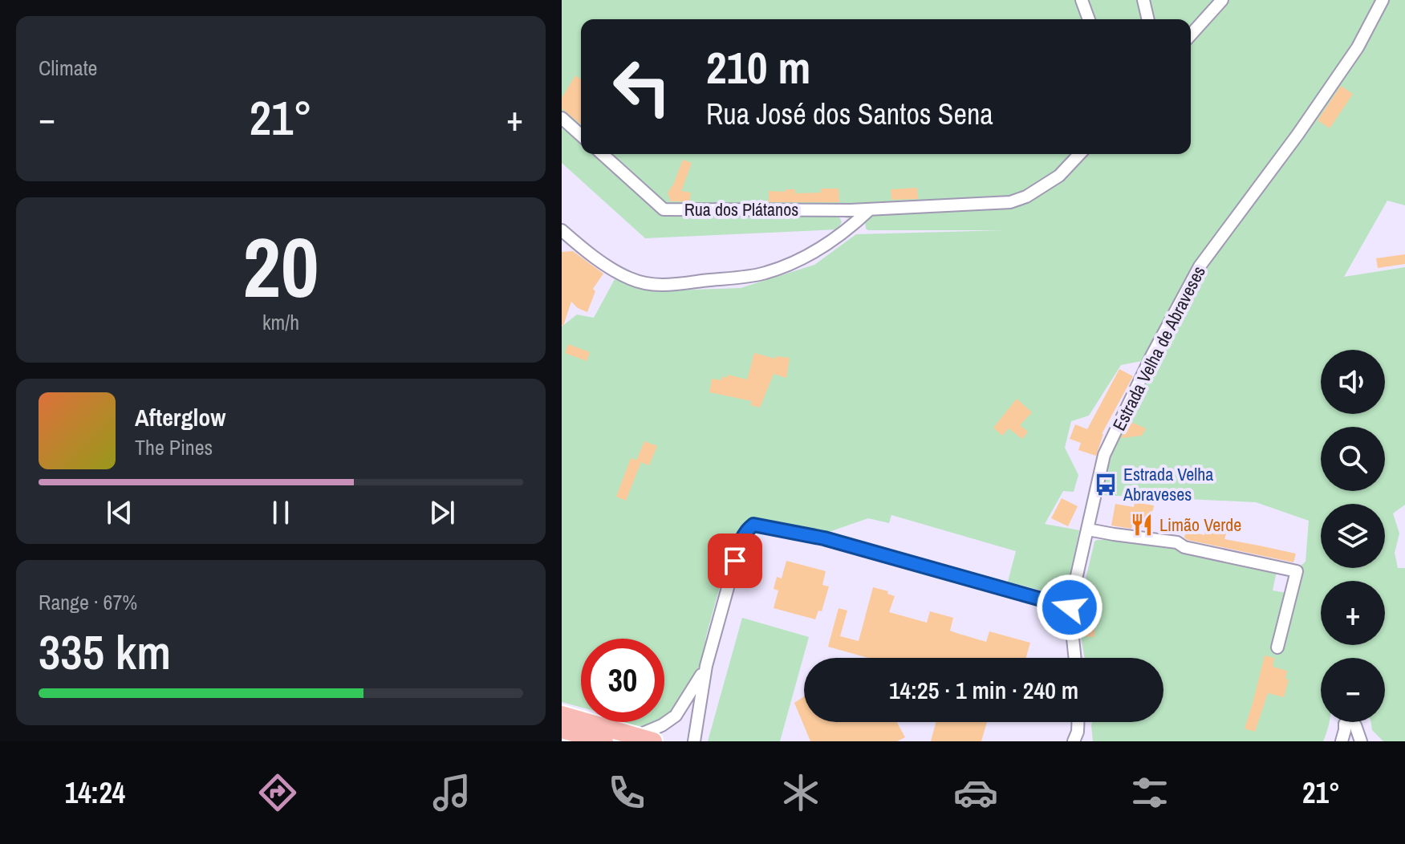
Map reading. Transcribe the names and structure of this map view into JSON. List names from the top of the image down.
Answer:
{
  "streets": {
    "street": ["Rua dos Plátanos", "Estrada Velha de Abraveses"]
  },
  "places": {
    "bus stop": ["Estrada Velha Abraveses"],
    "restaurant": ["Limão Verde"]
  },
  "page": {
    "tile": [
      "Climate",
      ["20", "km/h"],
      ["Range · 67%", "335 km"]
    ],
    "turn": ["210 m", "Rua José dos Santos Sena"],
    "heat": ["−", "21°", "+"],
    "map_buttons": ["+", "−"],
    "song": ["Afterglow", "The Pines"],
    "limit": "30",
    "trip": "14:25 · 1 min · 240 m",
    "tabs": ["14:24", "21°"]
  }
}
